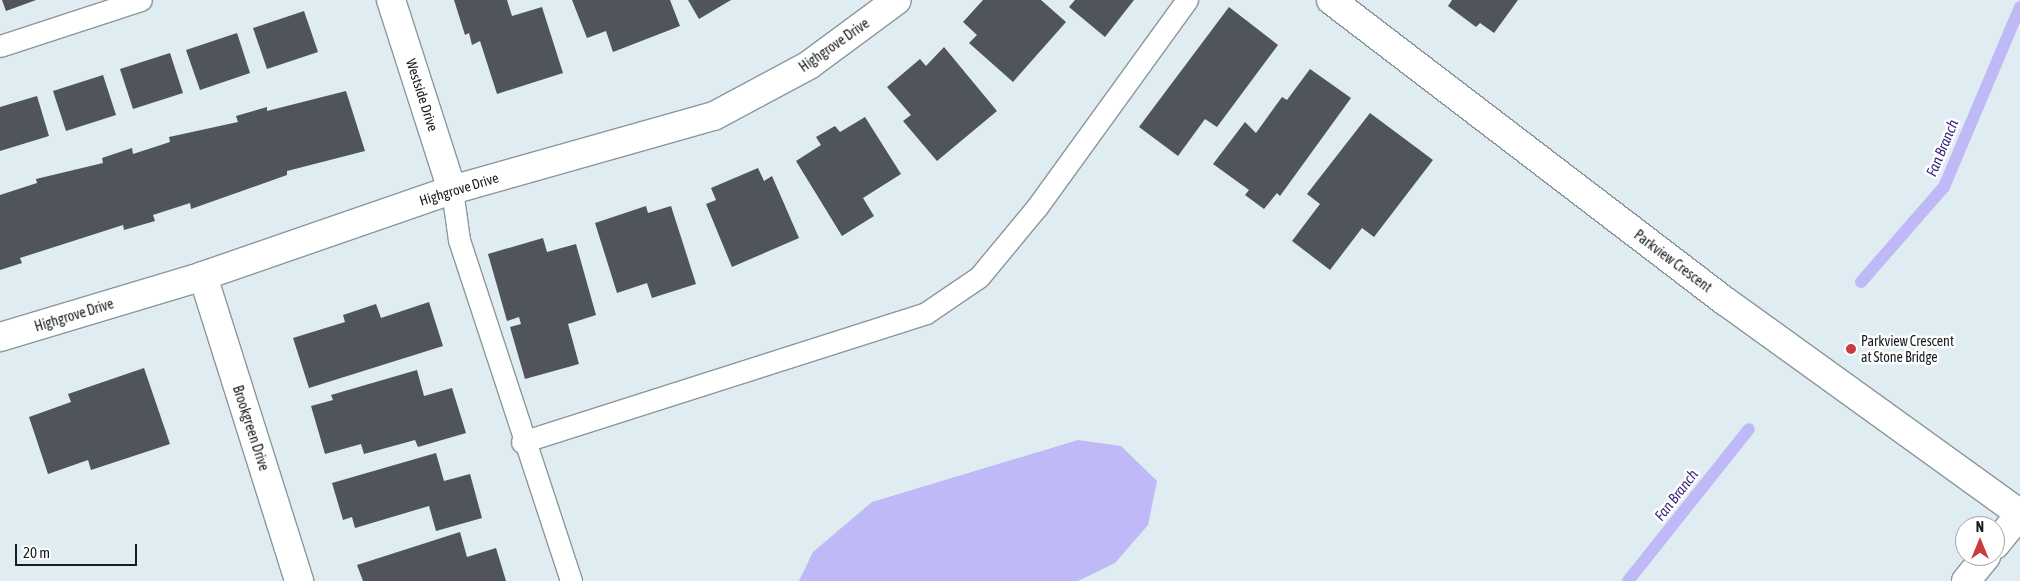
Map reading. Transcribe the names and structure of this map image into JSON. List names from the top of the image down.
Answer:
{
  "streets": {
    "street": [
      "Highgrove Drive",
      "Westside Drive",
      "Parkview Crescent",
      "Brookgreen Drive"
    ]
  },
  "crossings": [
    ["Highgrove Drive", "Westside Drive"],
    ["Highgrove Drive", "Brookgreen Drive"]
  ],
  "water": ["Fan Branch"],
  "places": ["Parkview Crescent at Stone Bridge"],
  "scale_bar": "20 m",
  "north": "top"
}
